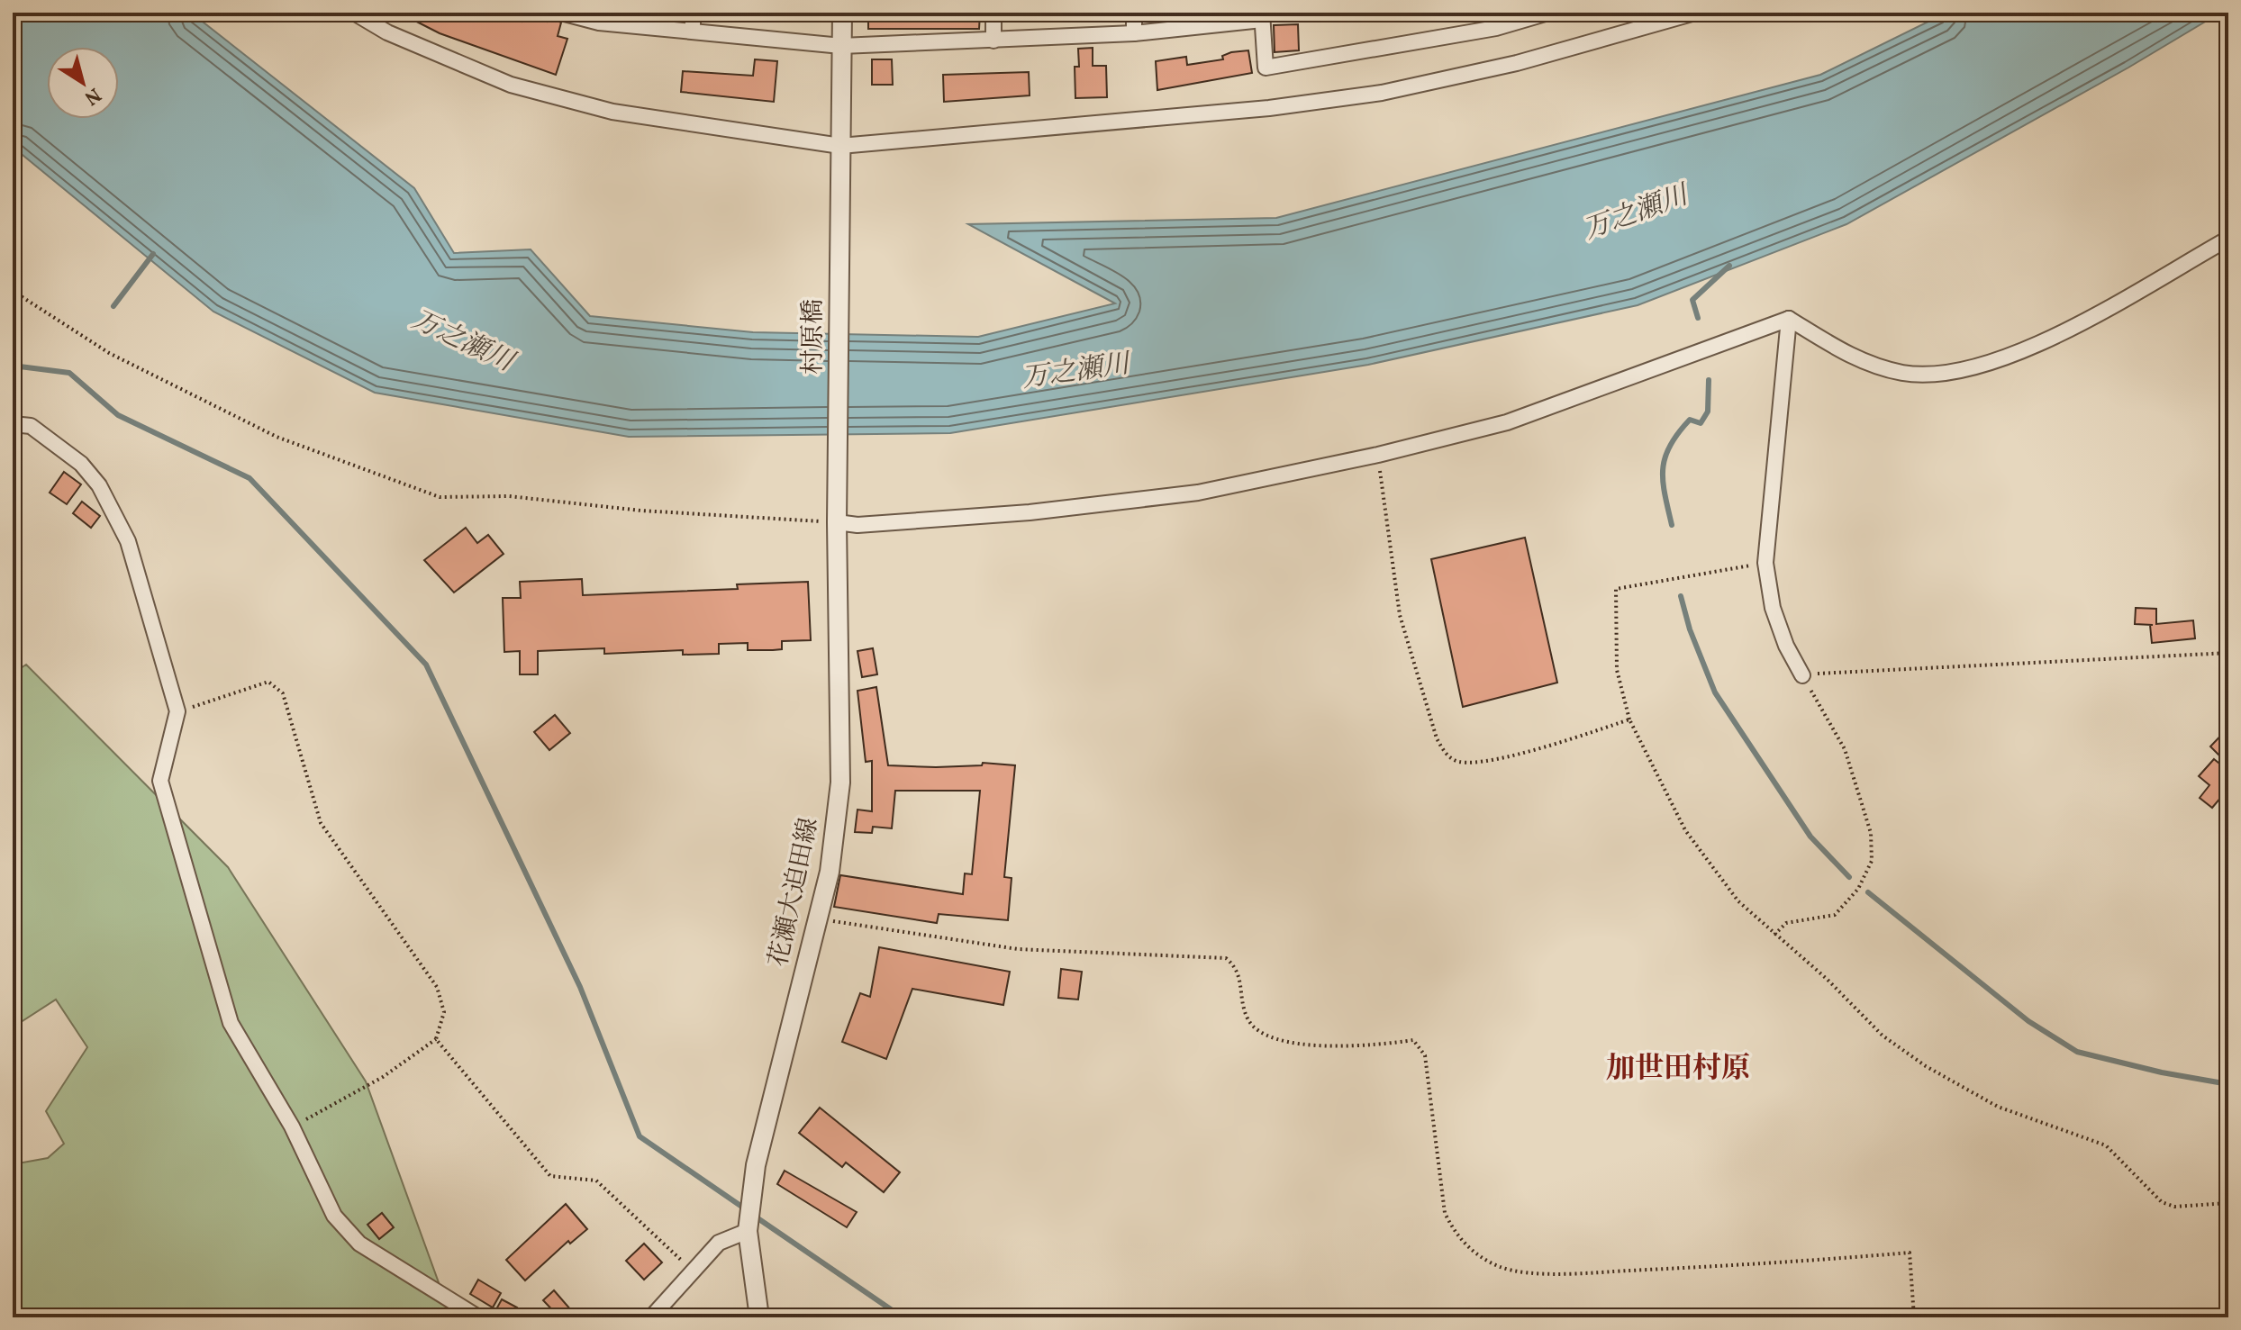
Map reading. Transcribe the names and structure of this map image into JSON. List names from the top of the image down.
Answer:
{
  "streets": {
    "street": ["村原橋", "花瀬大迫田線"]
  },
  "crossings": [
    ["村原橋", "花瀬大迫田線"]
  ],
  "districts": ["加世田村原"],
  "water": ["万之瀬川"],
  "north": "bottom right"
}
